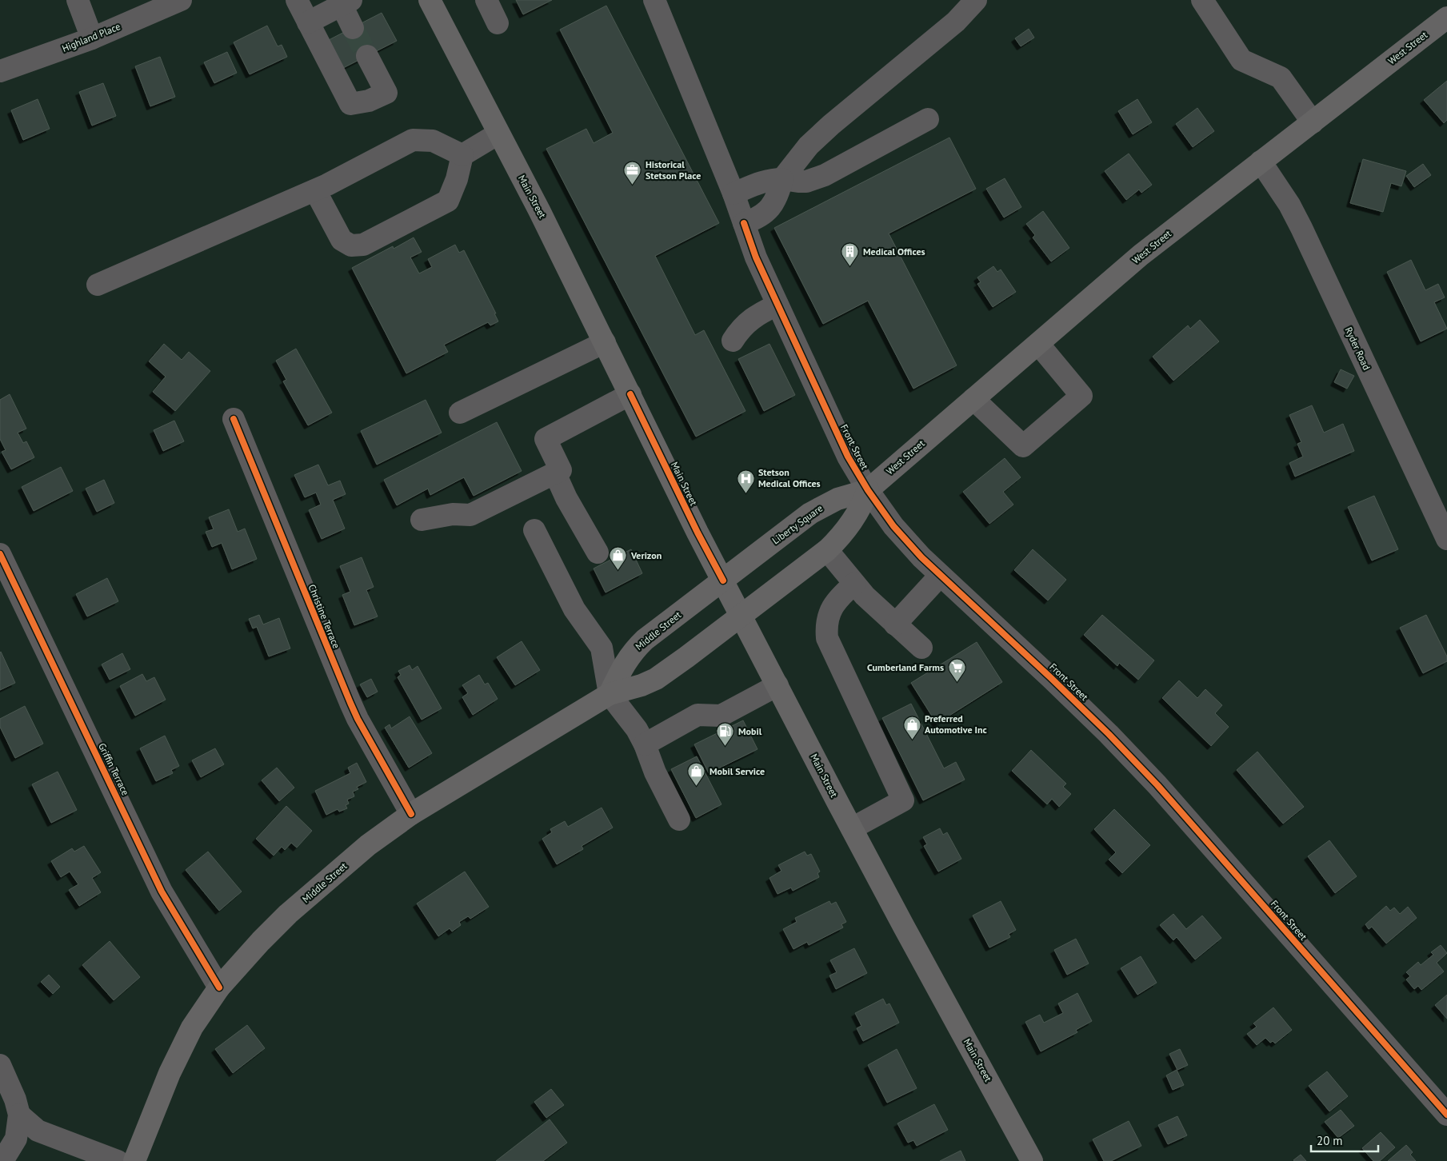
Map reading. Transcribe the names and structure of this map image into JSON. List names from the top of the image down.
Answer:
{
  "streets": {
    "main road": [
      "West Street",
      "Main Street",
      "Liberty Square",
      "Middle Street"
    ],
    "street": [
      "Highland Place",
      "Ryder Road",
      "Front Street",
      "Christine Terrace",
      "Griffin Terrace"
    ]
  },
  "crossings": [
    ["West Street", "Ryder Road"],
    ["West Street", "Front Street"],
    ["West Street", "Liberty Square"],
    ["Main Street", "Liberty Square"],
    ["Main Street", "Middle Street"],
    ["Front Street", "Liberty Square"],
    ["Liberty Square", "Middle Street"],
    ["Christine Terrace", "Middle Street"],
    ["Middle Street", "Griffin Terrace"]
  ],
  "places": {
    "office": ["Historical Stetson Place"],
    "building": ["Medical Offices"],
    "hospital": ["Stetson Medical Offices"],
    "shop": ["Verizon", "Preferred Automotive Inc", "Mobil Service"],
    "supermarket": ["Cumberland Farms"],
    "fuel station": ["Mobil"]
  },
  "scale_bar": "20 m"
}
